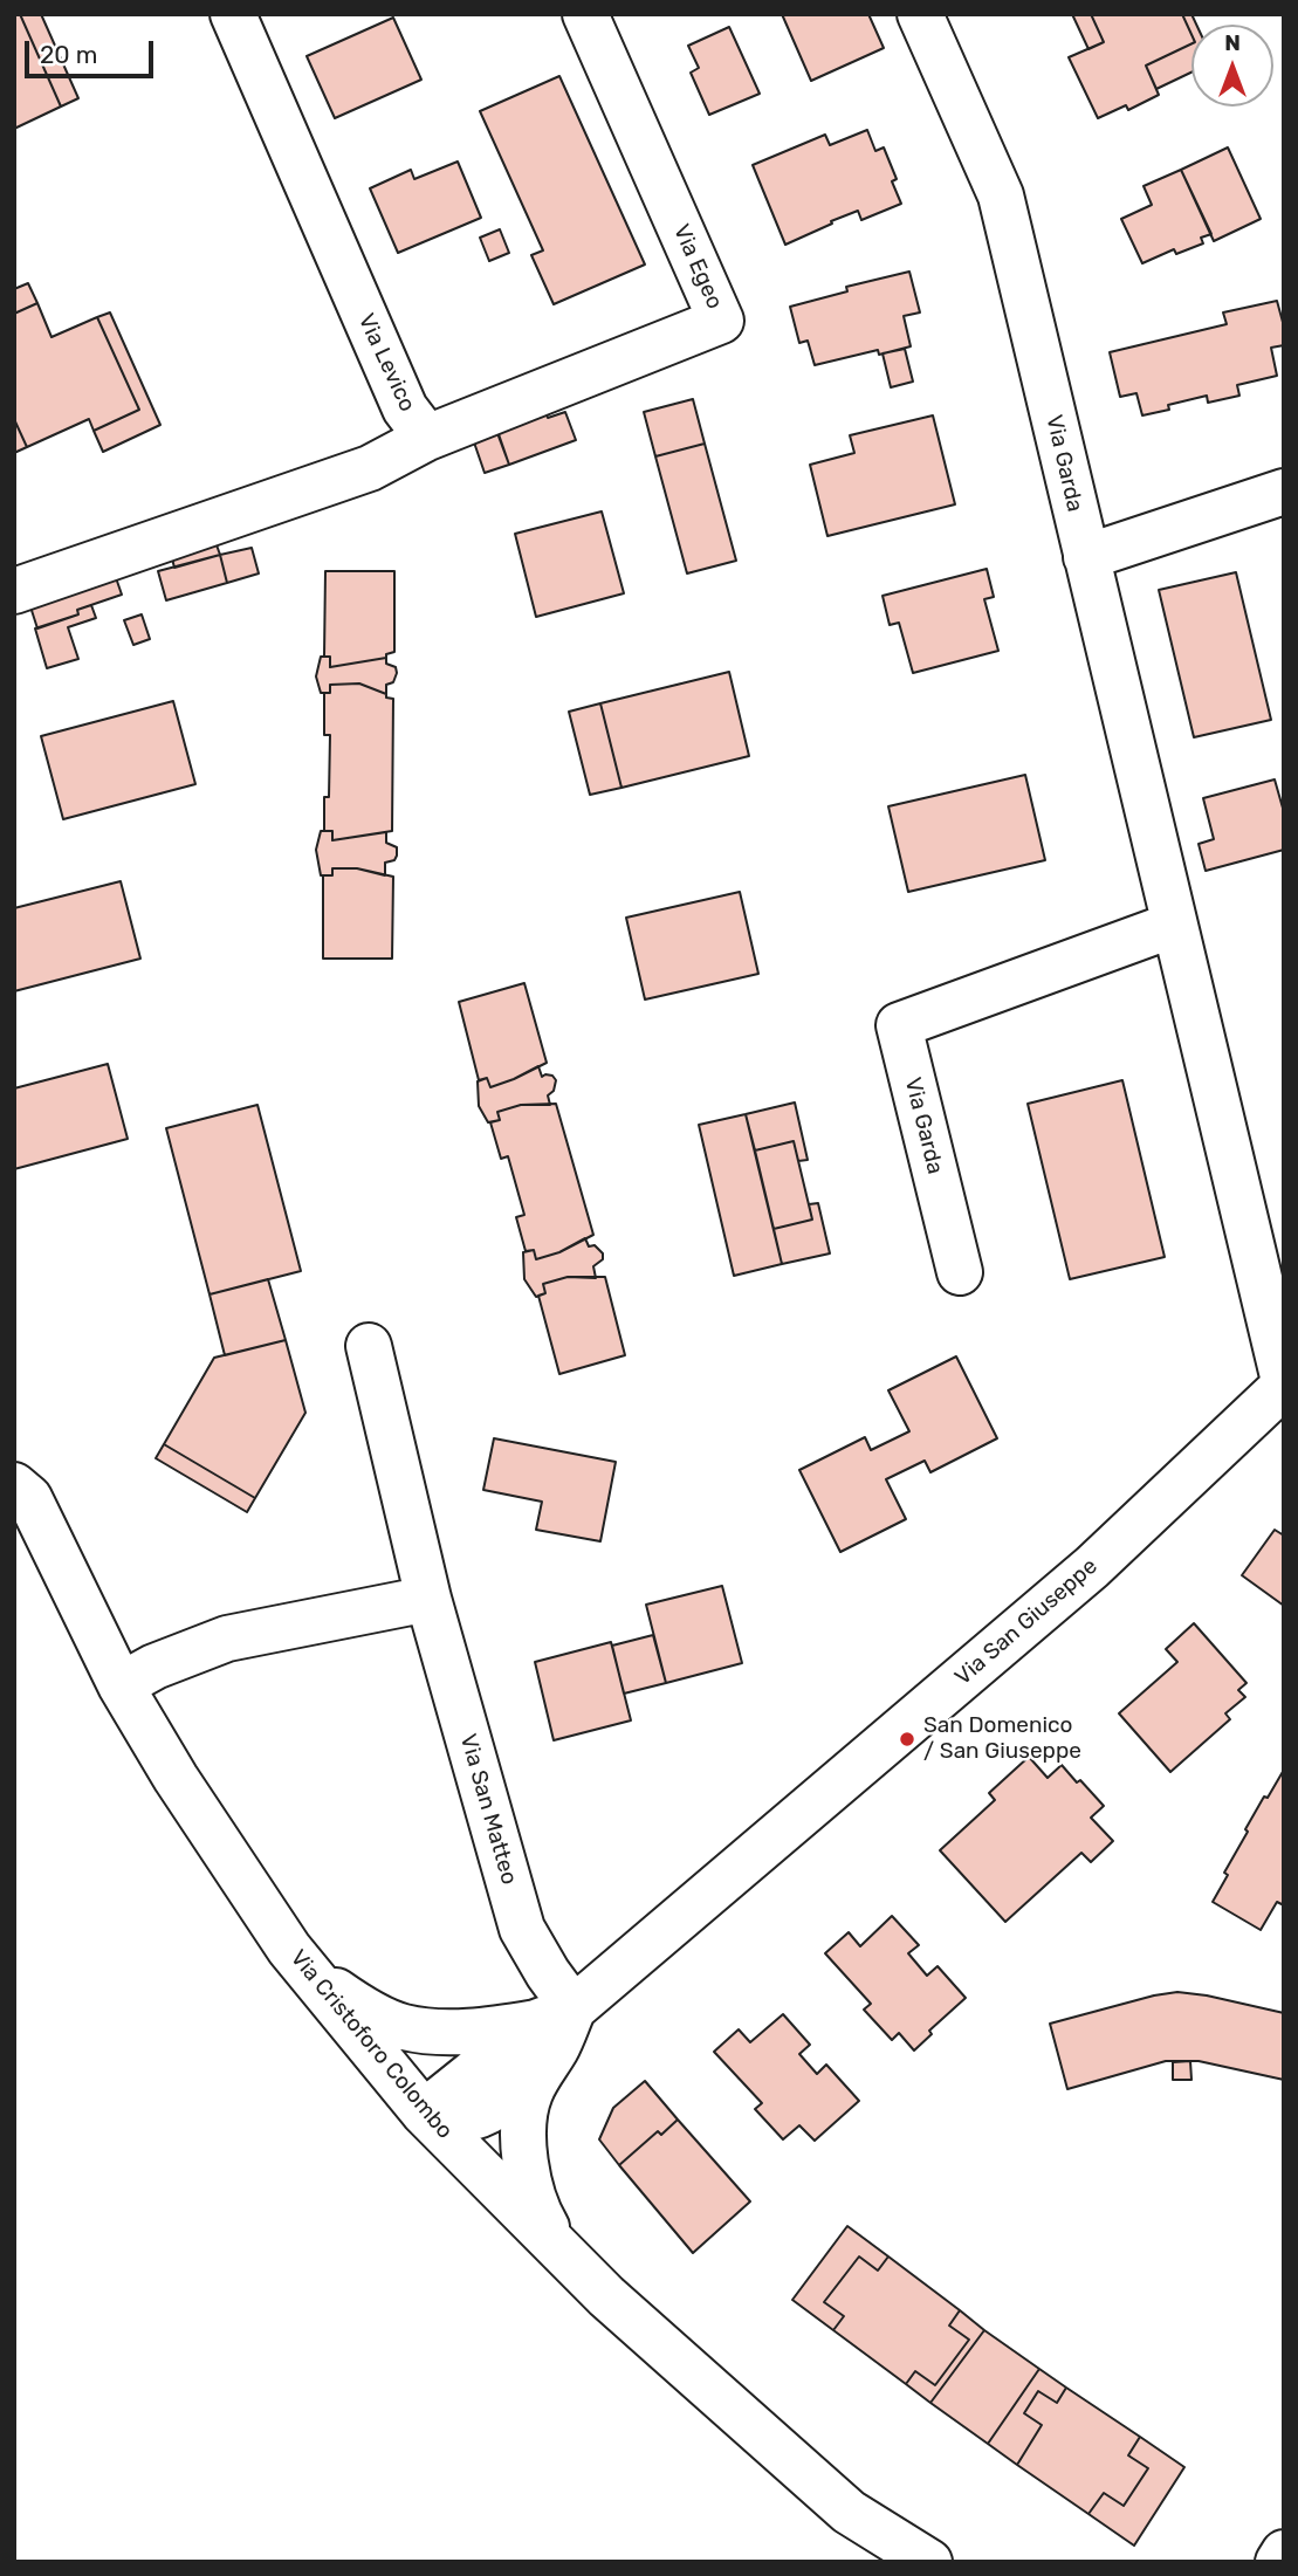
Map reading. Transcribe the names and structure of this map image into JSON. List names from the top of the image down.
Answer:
{
  "streets": {
    "street": [
      "Via Egeo",
      "Via Levico",
      "Via Garda",
      "Via San Giuseppe",
      "Via San Matteo",
      "Via Cristoforo Colombo"
    ]
  },
  "crossings": [
    ["Via Egeo", "Via Levico"],
    ["Via Garda", "Via San Giuseppe"],
    ["Via San Giuseppe", "Via San Matteo"],
    ["Via San Giuseppe", "Via Cristoforo Colombo"]
  ],
  "places": ["San Domenico / San Giuseppe"],
  "scale_bar": "20 m",
  "north": "top"
}
